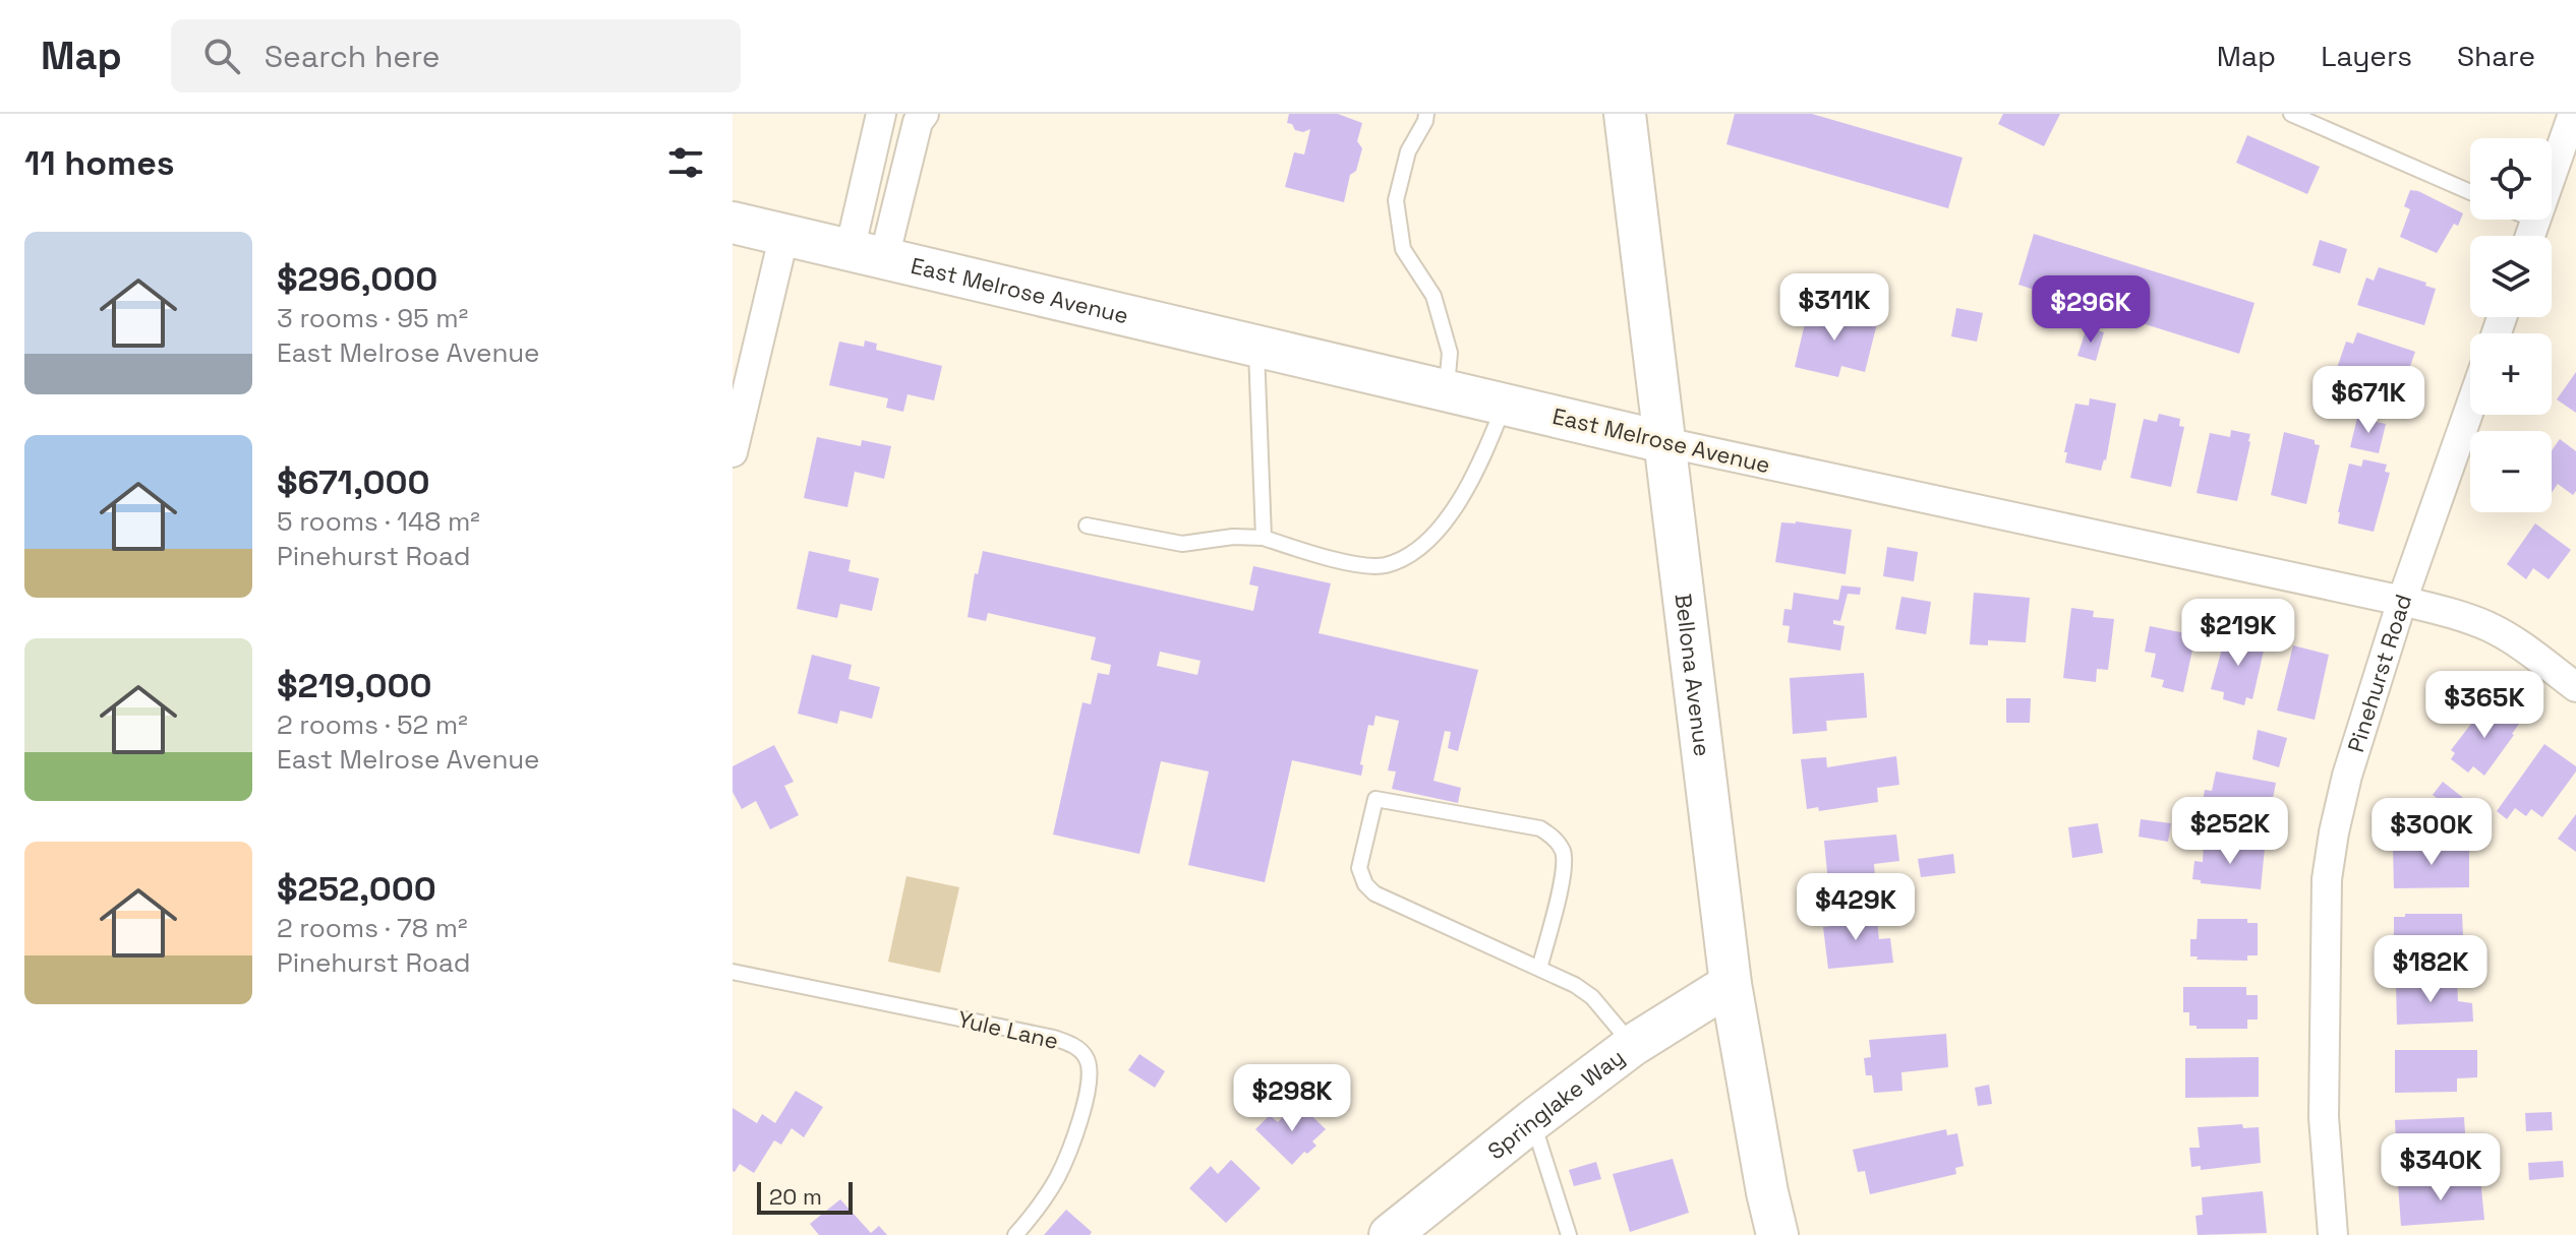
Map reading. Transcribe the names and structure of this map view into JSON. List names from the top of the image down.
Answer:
{
  "streets": {
    "street": [
      "East Melrose Avenue",
      "Pinehurst Road",
      "Bellona Avenue",
      "Springlake Way"
    ],
    "lane": ["Yule Lane"]
  },
  "crossings": [
    ["East Melrose Avenue", "Pinehurst Road"],
    ["East Melrose Avenue", "Bellona Avenue"],
    ["Bellona Avenue", "Springlake Way"]
  ],
  "scale_bar": "20 m",
  "page": {
    "header": "Map",
    "search": "Search here",
    "nav": ["Map", "Layers", "Share"],
    "heading": "11 homes",
    "map_buttons": ["+", "−"],
    "list": [
      {
        "name": "$296,000",
        "note": "3 rooms · 95 m² · East Melrose Avenue"
      },
      {
        "name": "$671,000",
        "note": "5 rooms · 148 m² · Pinehurst Road"
      },
      {
        "name": "$219,000",
        "note": "2 rooms · 52 m² · East Melrose Avenue"
      },
      {
        "name": "$252,000",
        "note": "2 rooms · 78 m² · Pinehurst Road"
      }
    ],
    "price": [
      "$311K",
      "$296K",
      "$671K",
      "$219K",
      "$365K",
      "$252K",
      "$300K",
      "$429K",
      "$182K",
      "$298K",
      "$340K"
    ],
    "scale": "20 m"
  }
}
